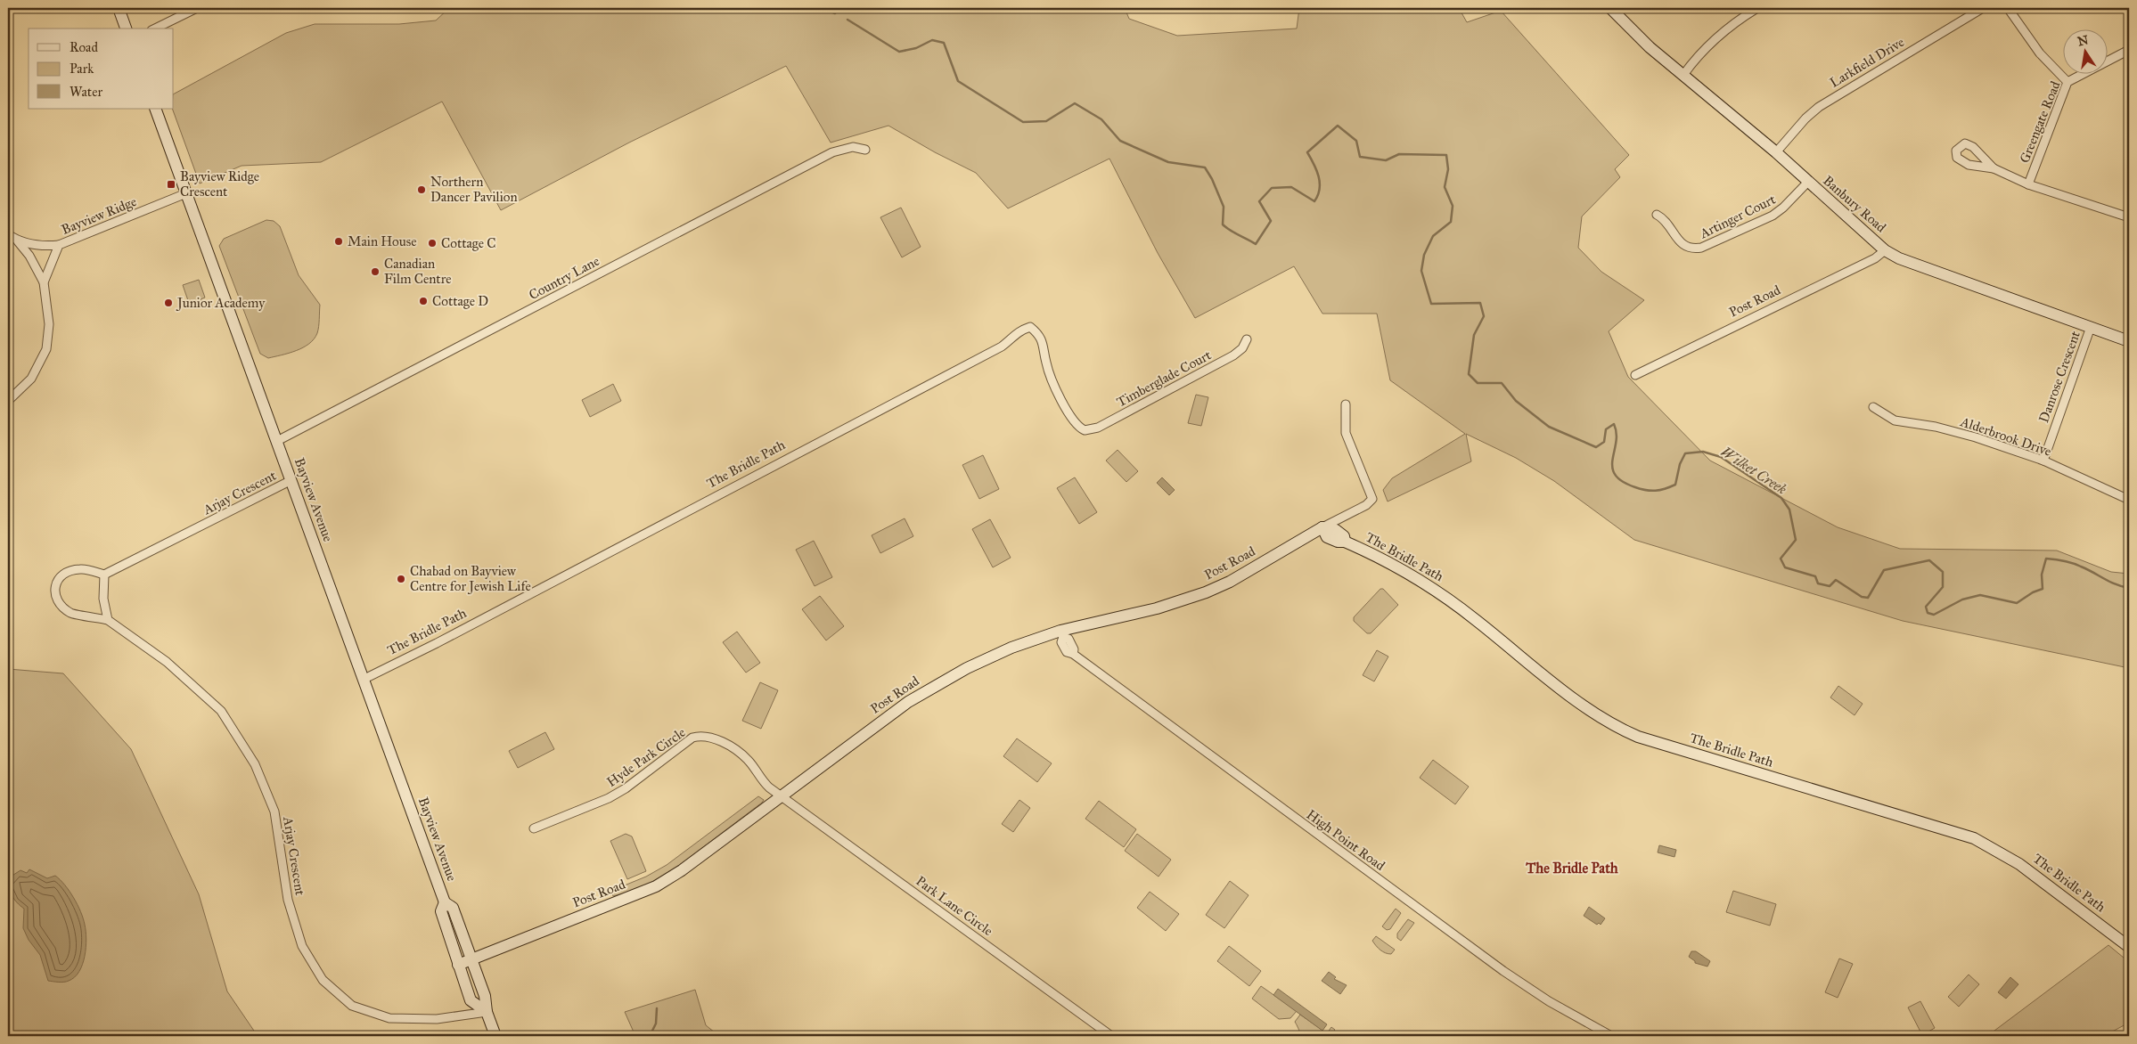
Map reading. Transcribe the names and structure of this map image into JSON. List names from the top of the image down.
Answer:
{
  "streets": {
    "street": [
      "Larkfield Drive",
      "Greengate Road",
      "Banbury Road",
      "Bayview Ridge",
      "Artinger Court",
      "Country Lane",
      "Post Road",
      "Danrose Crescent",
      "Timberglade Court",
      "Alderbrook Drive",
      "The Bridle Path",
      "Arjay Crescent",
      "Bayview Avenue",
      "Hyde Park Circle",
      "High Point Road",
      "Park Lane Circle"
    ]
  },
  "crossings": [
    ["Larkfield Drive", "Banbury Road"],
    ["Banbury Road", "Artinger Court"],
    ["Banbury Road", "Post Road"],
    ["Banbury Road", "Danrose Crescent"],
    ["Bayview Ridge", "Bayview Avenue"],
    ["Country Lane", "Bayview Avenue"],
    ["Post Road", "The Bridle Path"],
    ["Post Road", "Bayview Avenue"],
    ["Post Road", "Hyde Park Circle"],
    ["Post Road", "High Point Road"],
    ["Post Road", "Park Lane Circle"],
    ["Danrose Crescent", "Alderbrook Drive"],
    ["Timberglade Court", "The Bridle Path"],
    ["The Bridle Path", "Bayview Avenue"],
    ["Arjay Crescent", "Bayview Avenue"],
    ["Hyde Park Circle", "Park Lane Circle"]
  ],
  "districts": ["The Bridle Path"],
  "water": ["Wilket Creek"],
  "places": {
    "transit": ["Bayview Ridge Crescent"],
    "other": [
      "Northern Dancer Pavilion",
      "Main House",
      "Cottage C",
      "Canadian Film Centre",
      "Cottage D",
      "Junior Academy",
      "Chabad on Bayview Centre for Jewish Life"
    ]
  },
  "legend": ["Road", "Park", "Water"],
  "north": "top"
}
